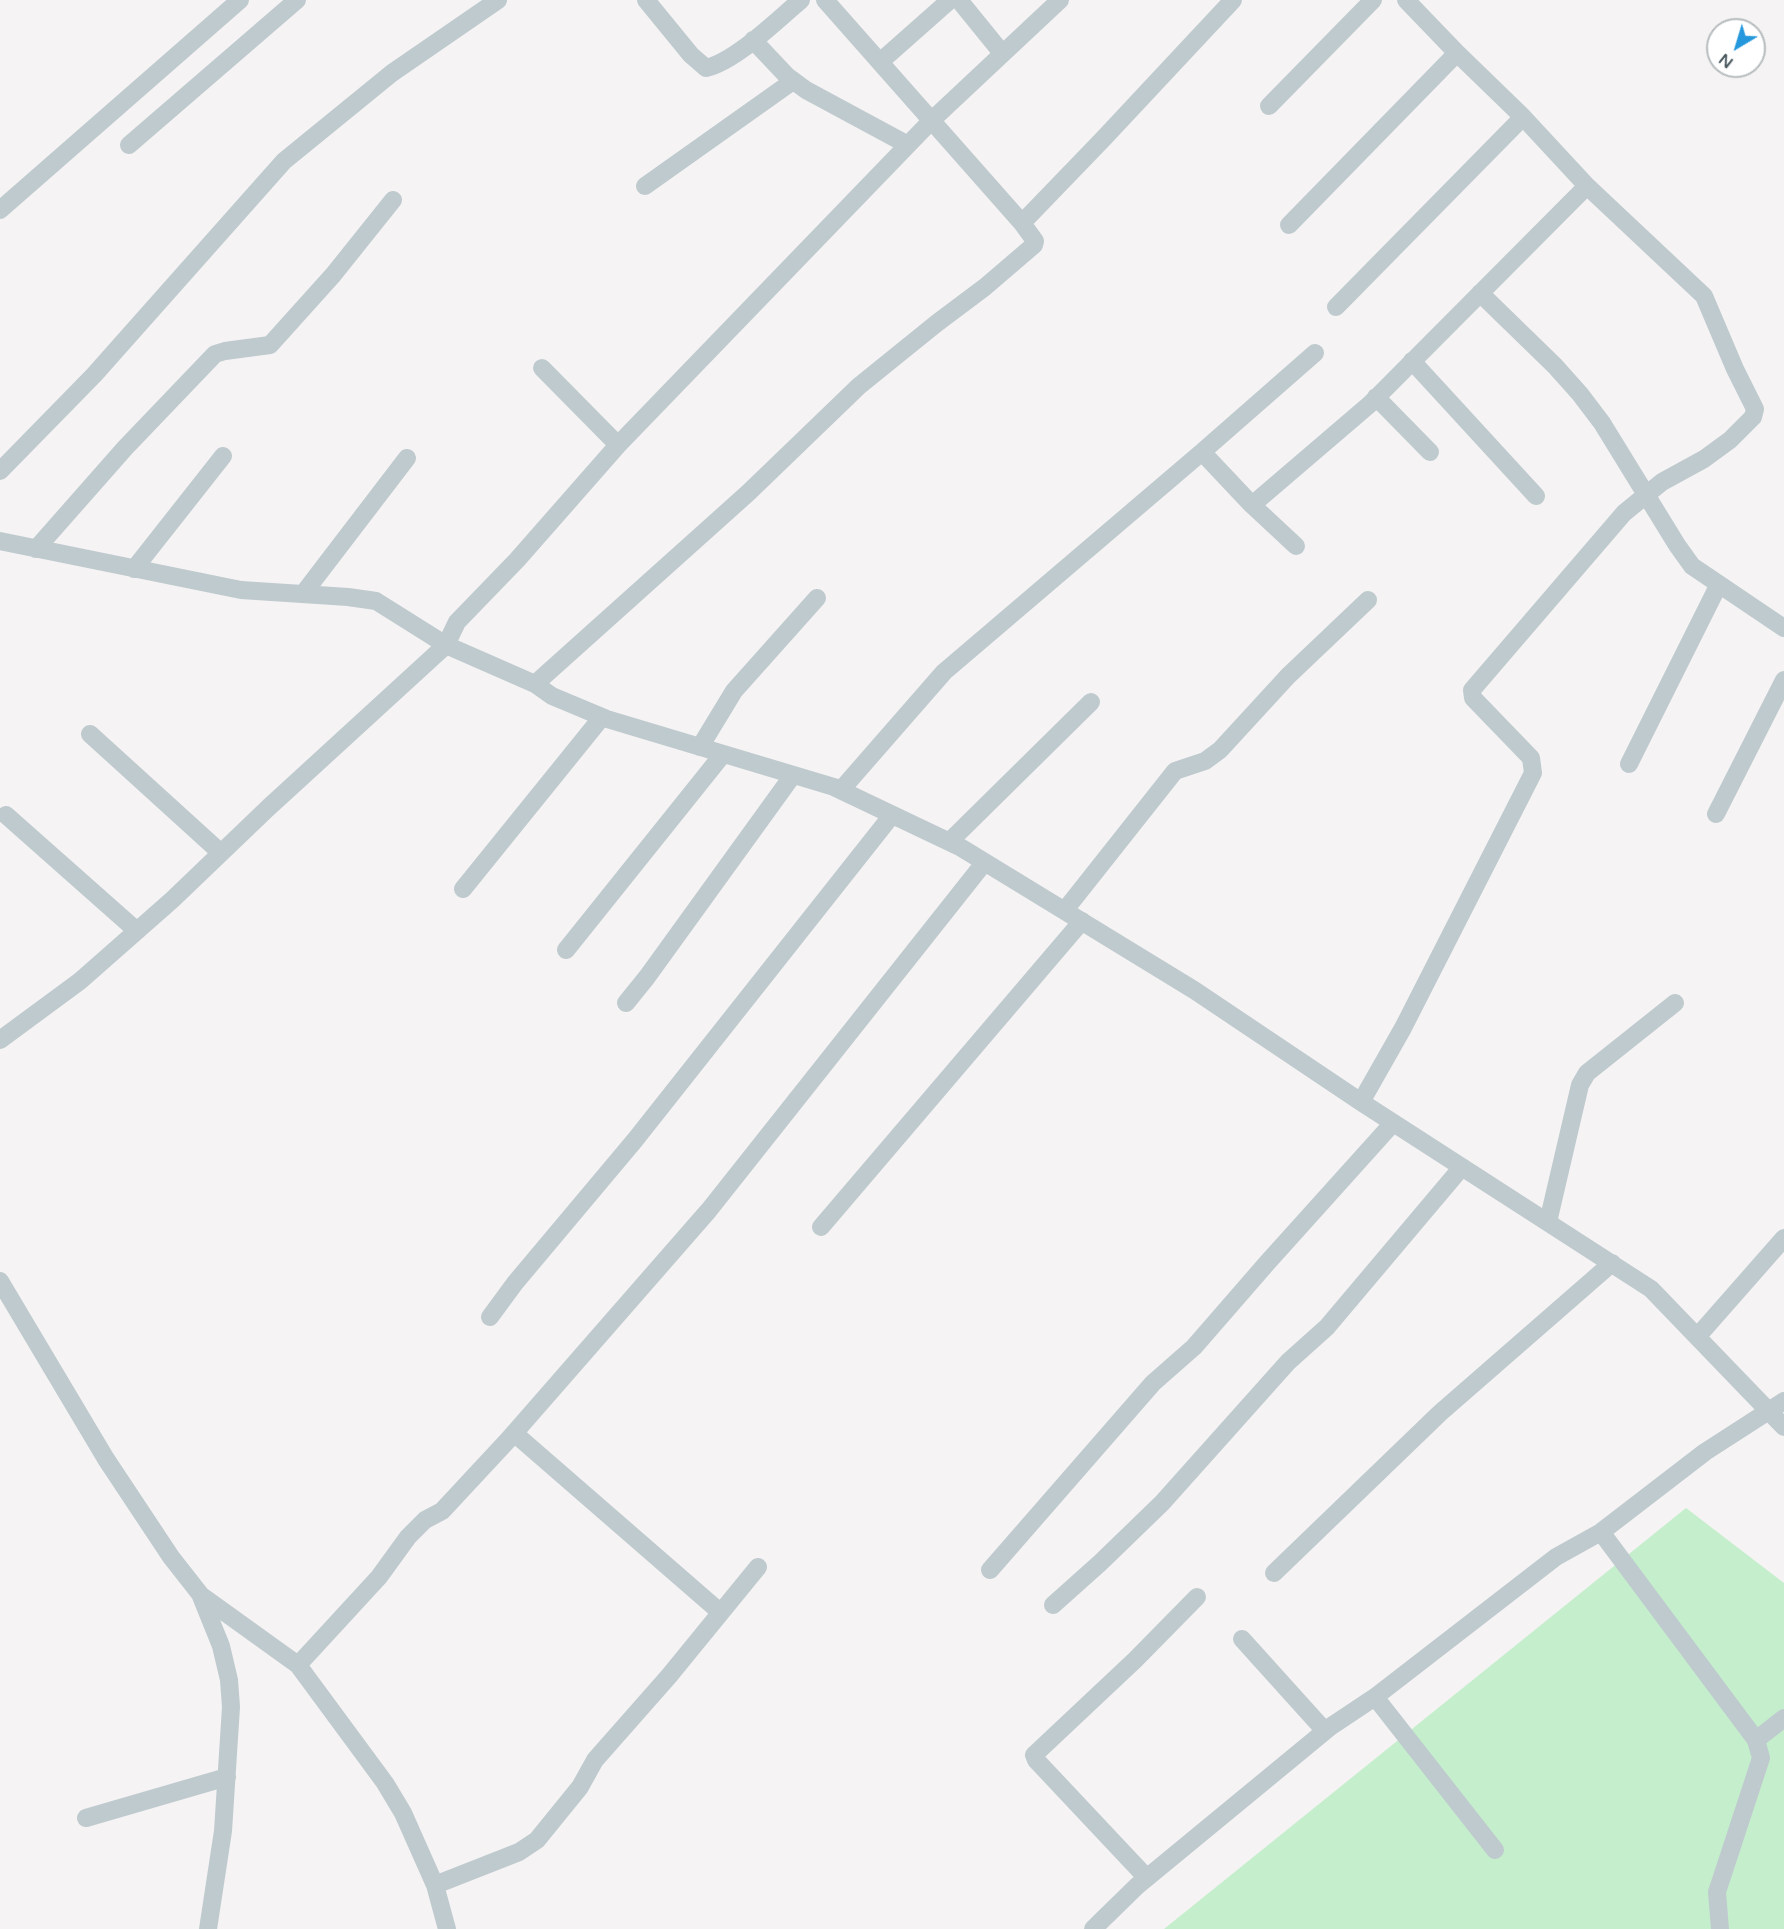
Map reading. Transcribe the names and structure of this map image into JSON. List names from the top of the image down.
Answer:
{
  "north": "bottom left"
}
